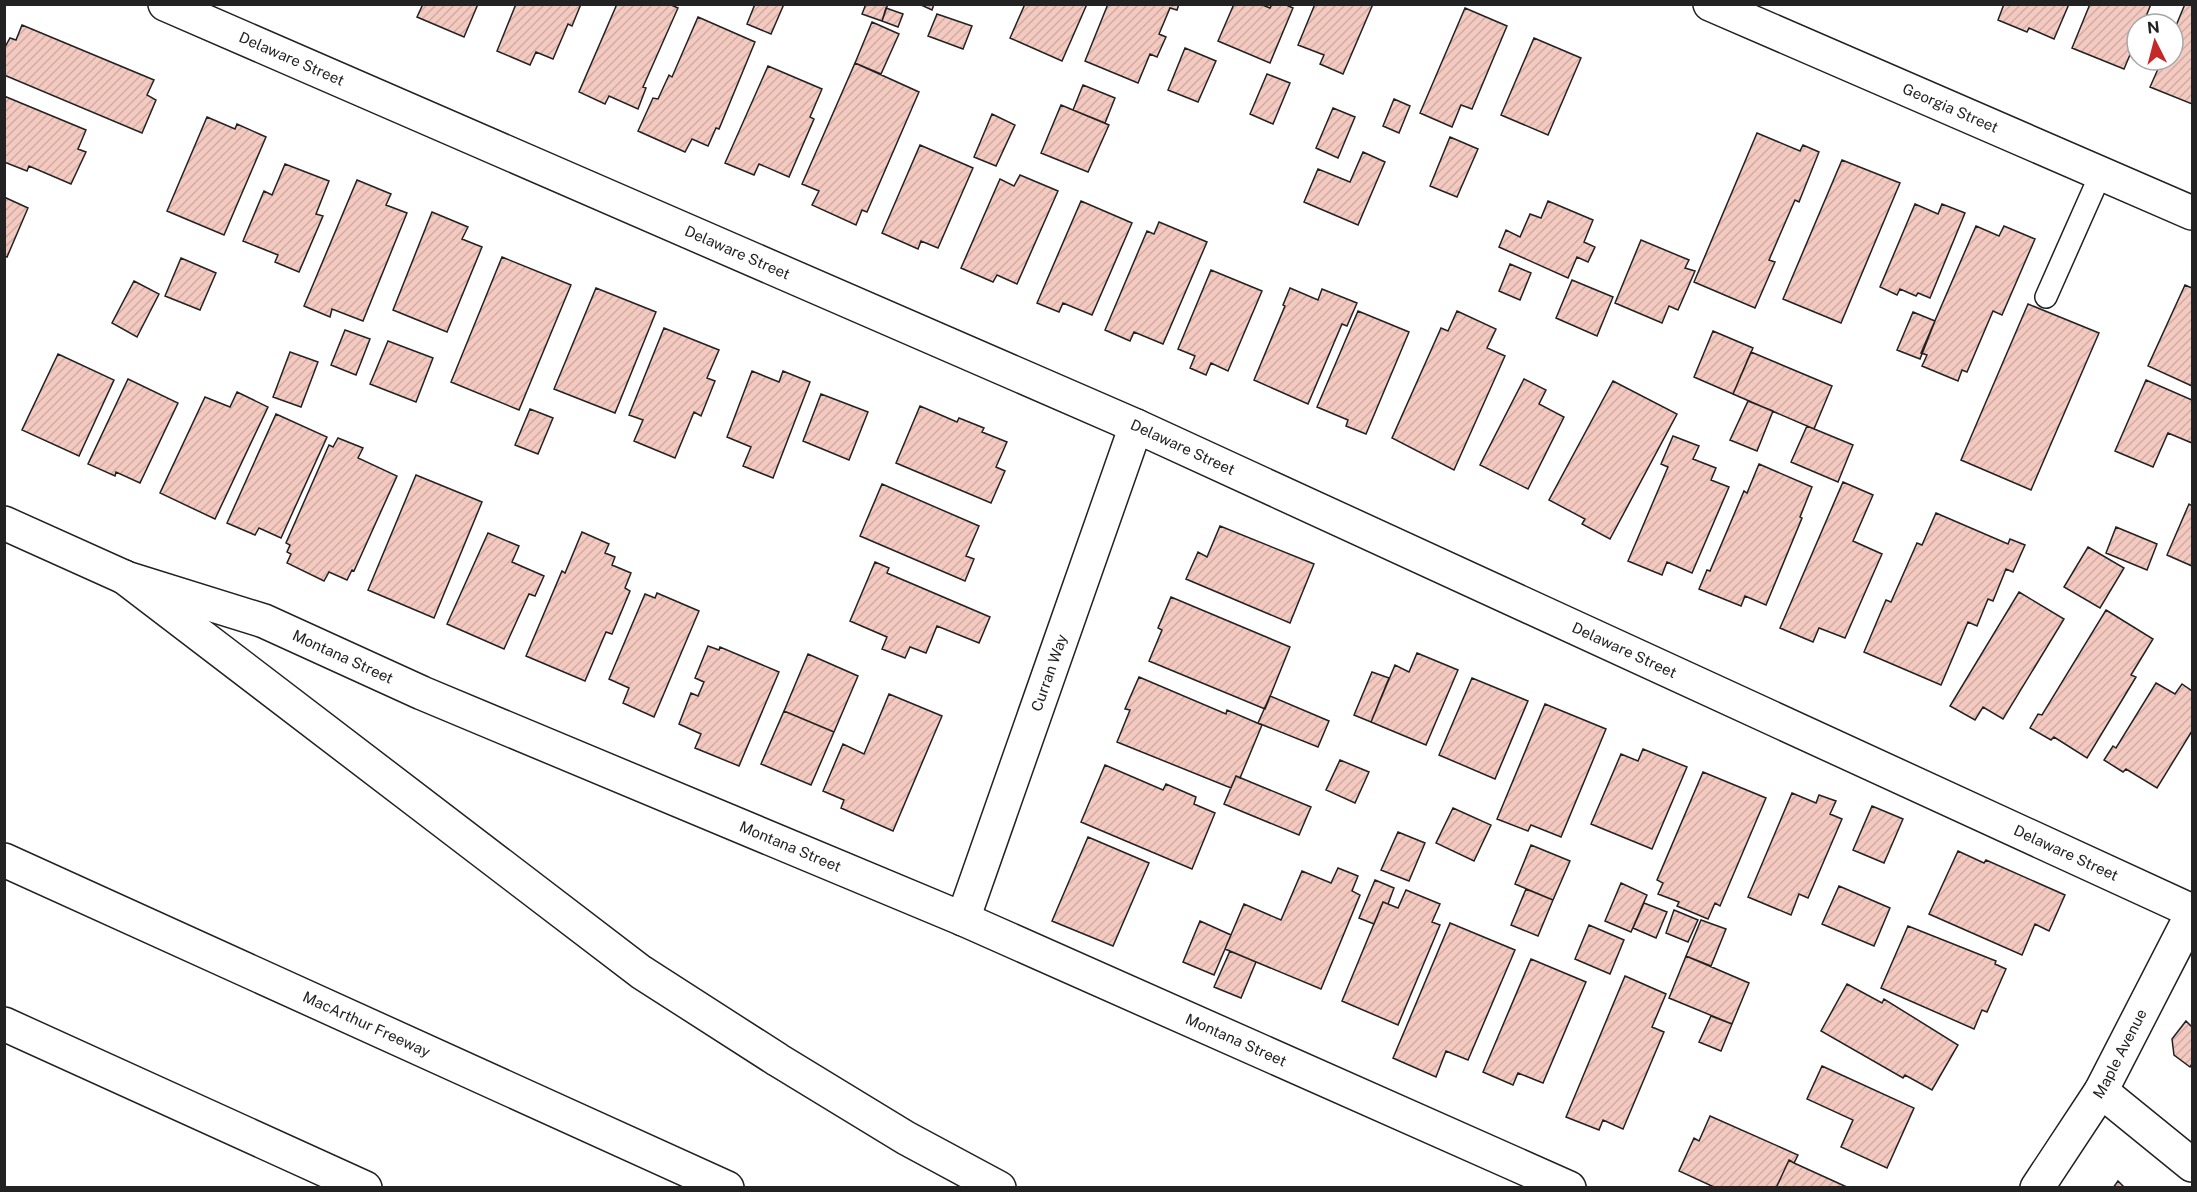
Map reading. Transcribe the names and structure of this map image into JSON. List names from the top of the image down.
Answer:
{
  "streets": {
    "main road": [
      "Delaware Street",
      "Georgia Street",
      "Montana Street",
      "Curran Way",
      "MacArthur Freeway",
      "Maple Avenue"
    ]
  },
  "crossings": [
    ["Delaware Street", "Curran Way"],
    ["Delaware Street", "Maple Avenue"],
    ["Montana Street", "Curran Way"]
  ],
  "north": "top"
}
